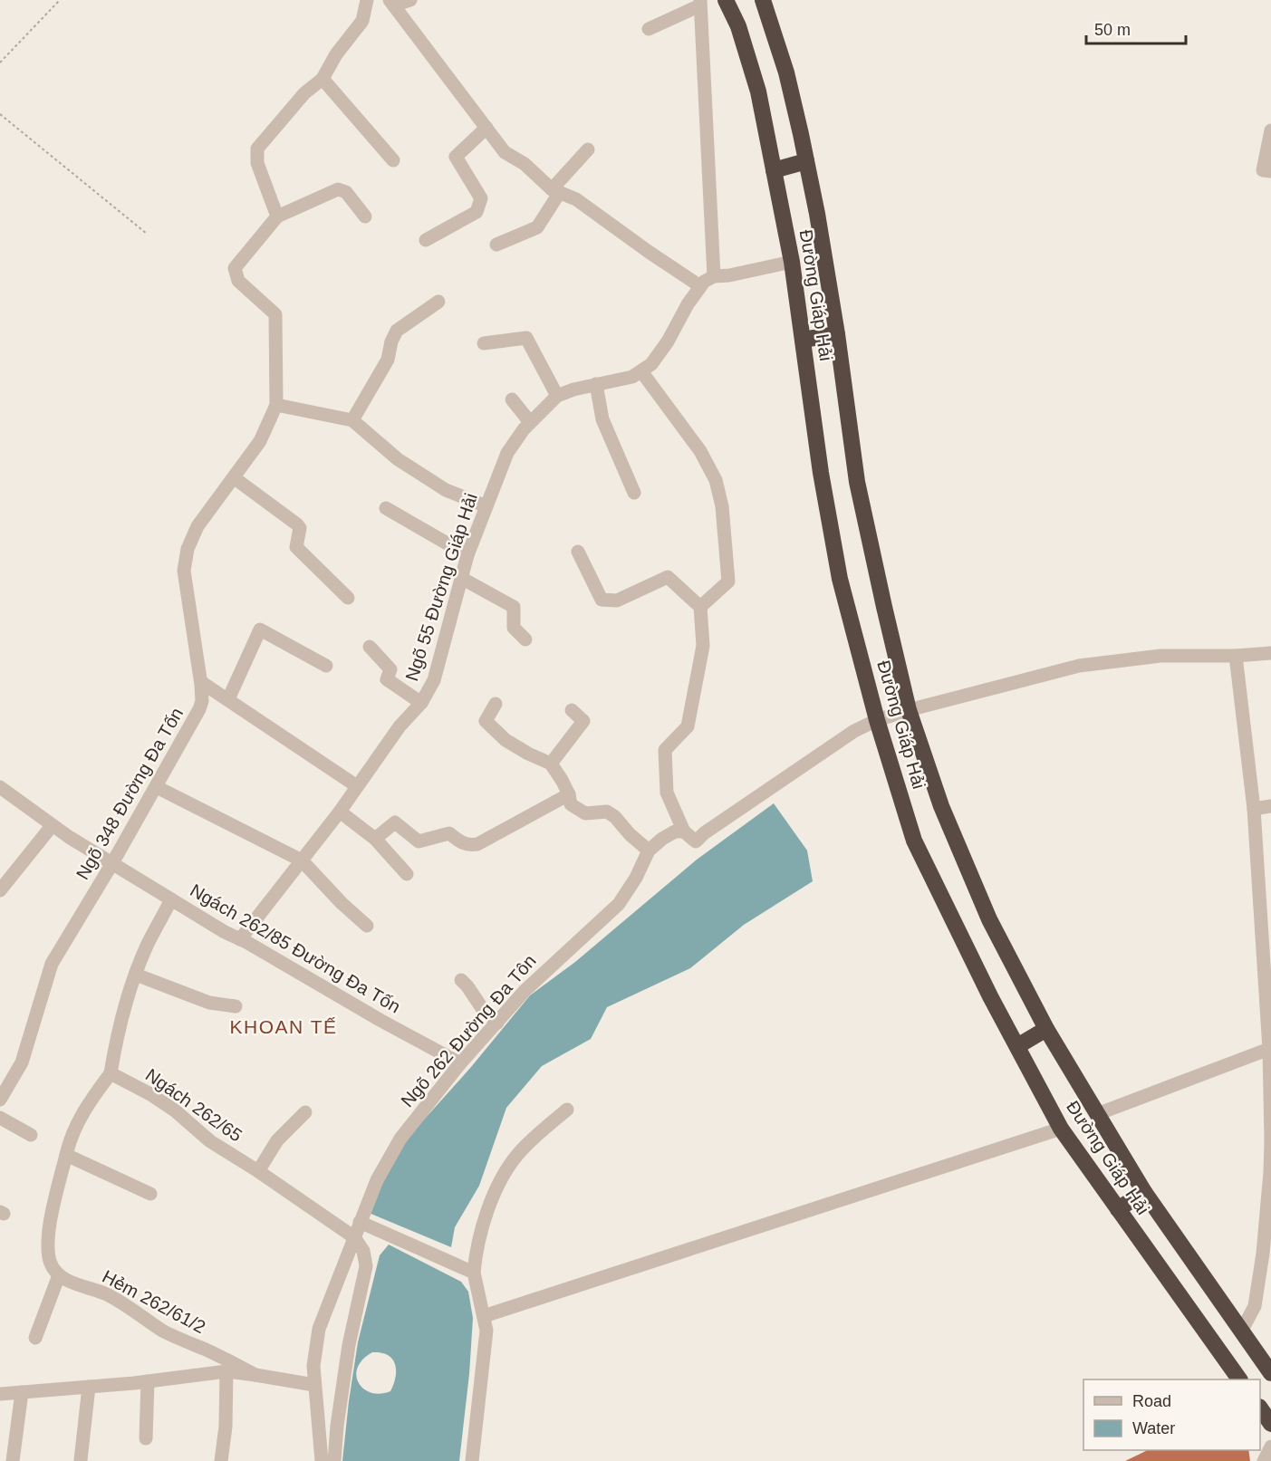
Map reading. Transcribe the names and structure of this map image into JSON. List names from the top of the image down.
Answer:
{
  "streets": {
    "highway": ["Đường Giáp Hải"],
    "street": [
      "Ngõ 55 Đường Giáp Hải",
      "Ngõ 348 Đường Đa Tốn",
      "Ngách 262/85 Đường Đa Tốn",
      "Ngõ 262 Đường Đa Tôn",
      "Ngách 262/65",
      "Hẻm 262/61/2"
    ]
  },
  "crossings": [
    ["Đường Giáp Hải", "Ngõ 55 Đường Giáp Hải"],
    ["Đường Giáp Hải", "Ngõ 262 Đường Đa Tôn"],
    ["Ngõ 55 Đường Giáp Hải", "Ngách 262/85 Đường Đa Tốn"],
    ["Ngõ 348 Đường Đa Tốn", "Ngách 262/85 Đường Đa Tốn"],
    ["Ngách 262/85 Đường Đa Tốn", "Ngõ 262 Đường Đa Tôn"],
    ["Ngõ 262 Đường Đa Tôn", "Ngách 262/65"]
  ],
  "districts": ["KHOAN TẾ"],
  "legend": ["Road", "Water"],
  "scale_bar": "50 m"
}
